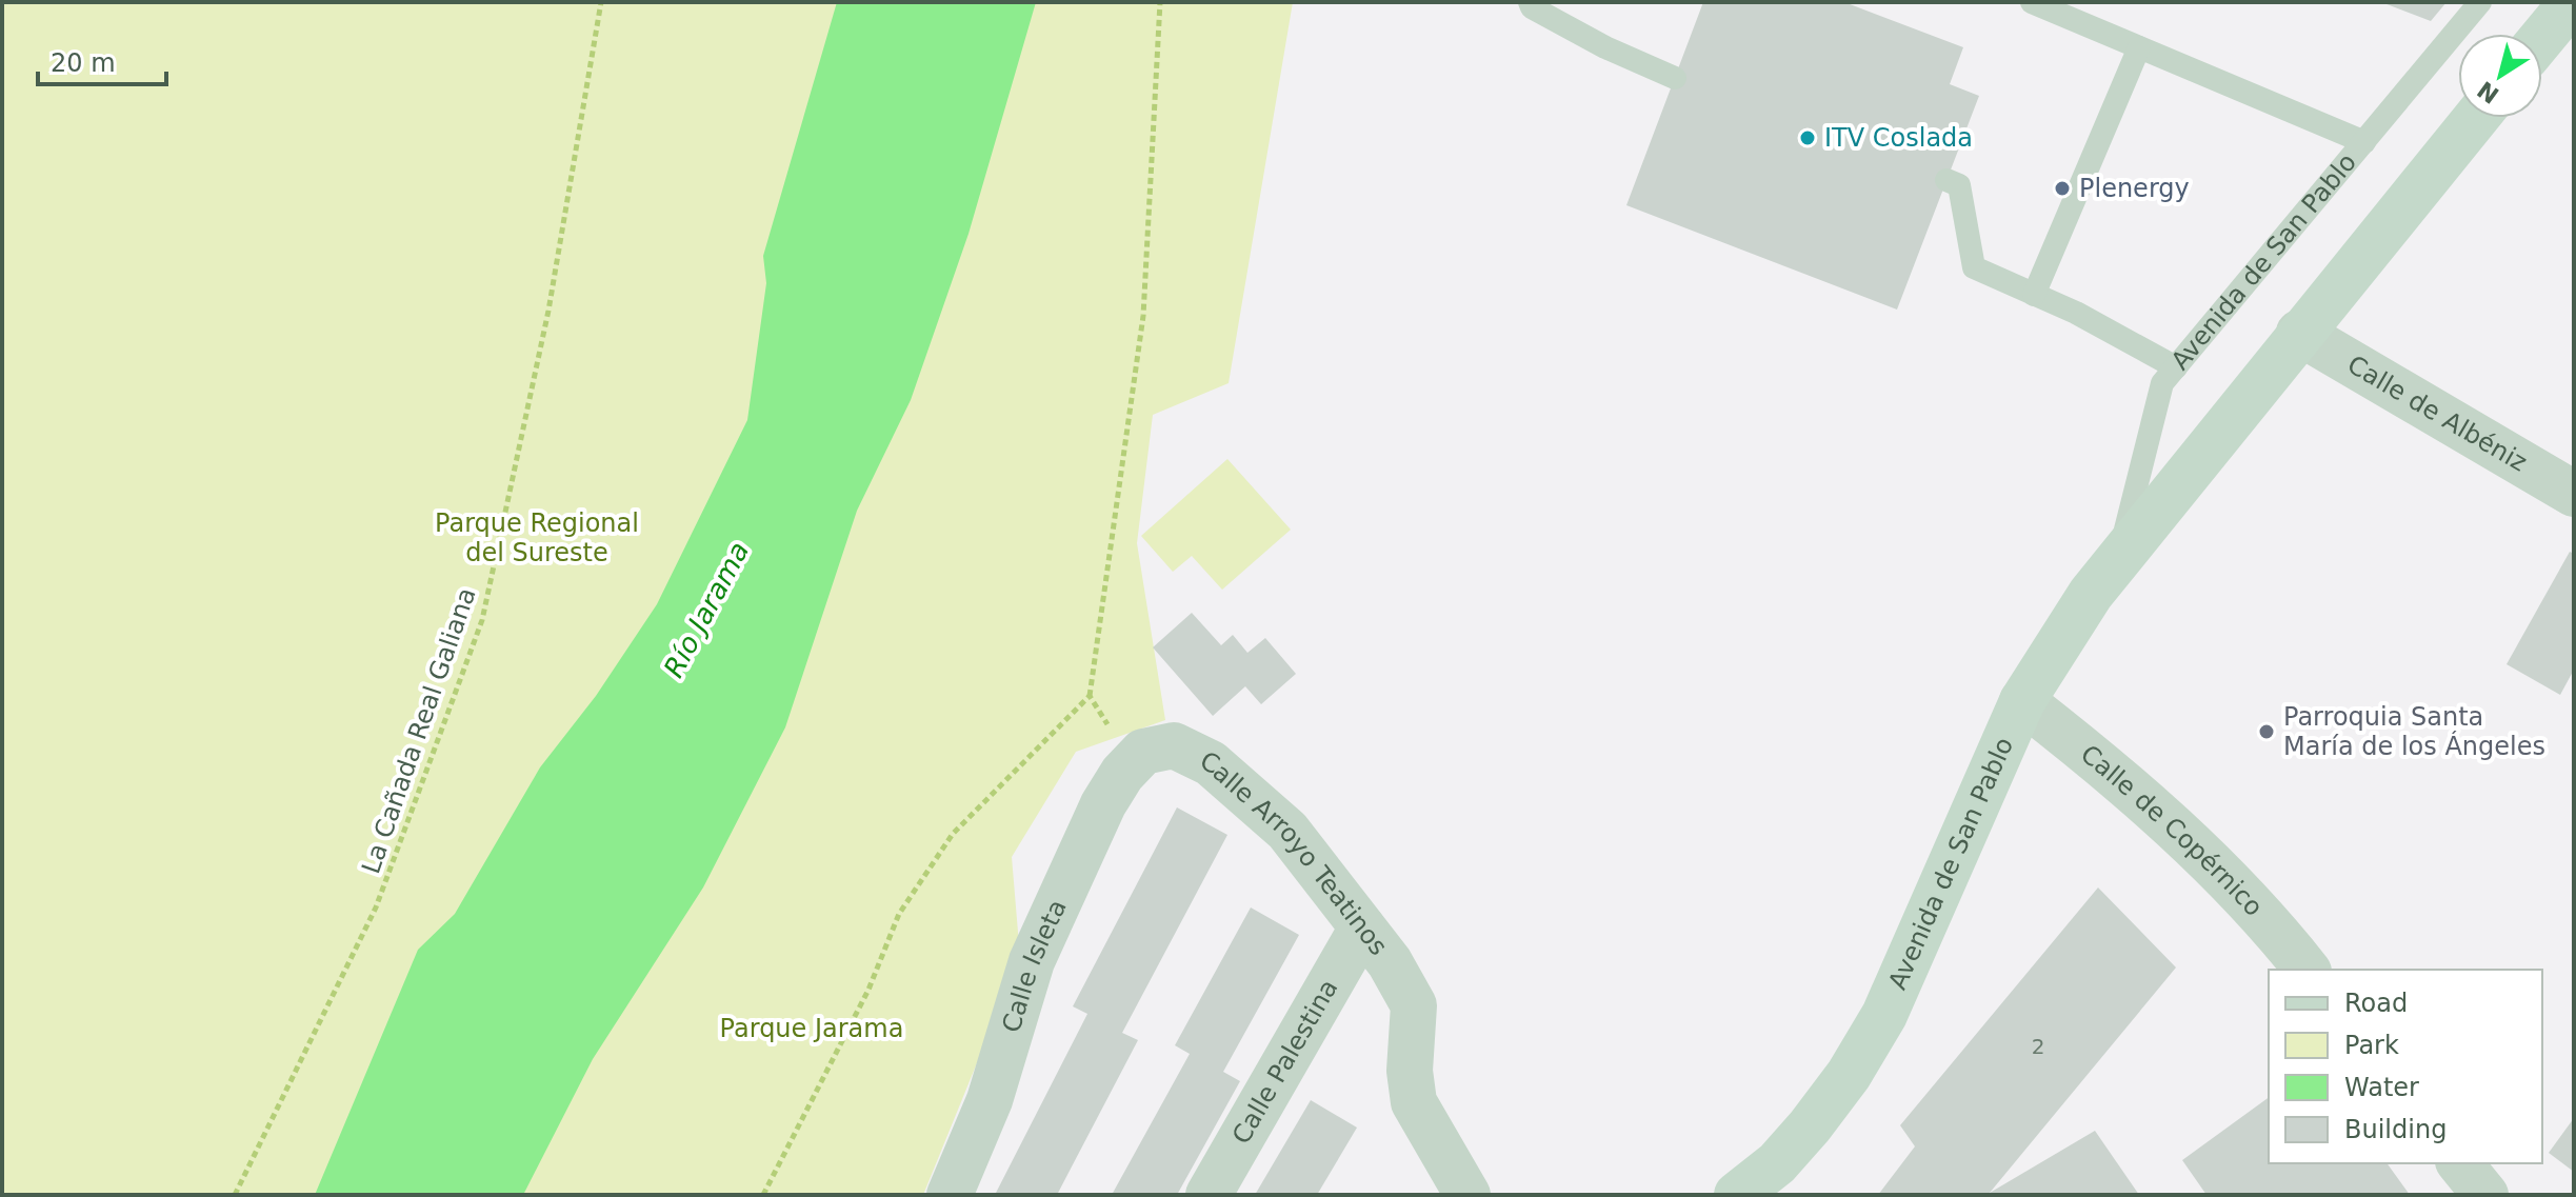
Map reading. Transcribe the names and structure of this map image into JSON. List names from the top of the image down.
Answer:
{
  "streets": {
    "street": [
      "Avenida de San Pablo",
      "Calle de Albéniz",
      "Calle de Copérnico",
      "Calle Arroyo Teatinos",
      "Calle Isleta",
      "Calle Palestina"
    ],
    "path": ["La Cañada Real Galiana"]
  },
  "crossings": [
    ["Avenida de San Pablo", "Calle de Albéniz"],
    ["Avenida de San Pablo", "Calle de Copérnico"],
    ["Calle Arroyo Teatinos", "Calle Isleta"],
    ["Calle Arroyo Teatinos", "Calle Palestina"]
  ],
  "water": ["Río Jarama"],
  "parks": ["Parque Regional del Sureste", "Parque Jarama"],
  "places": ["ITV Coslada", "Plenergy", "Parroquia Santa María de los Ángeles"],
  "house_numbers": ["2"],
  "legend": [
    "Road",
    "Park",
    "Water",
    "Building"
  ],
  "scale_bar": "20 m",
  "north": "bottom left"
}
